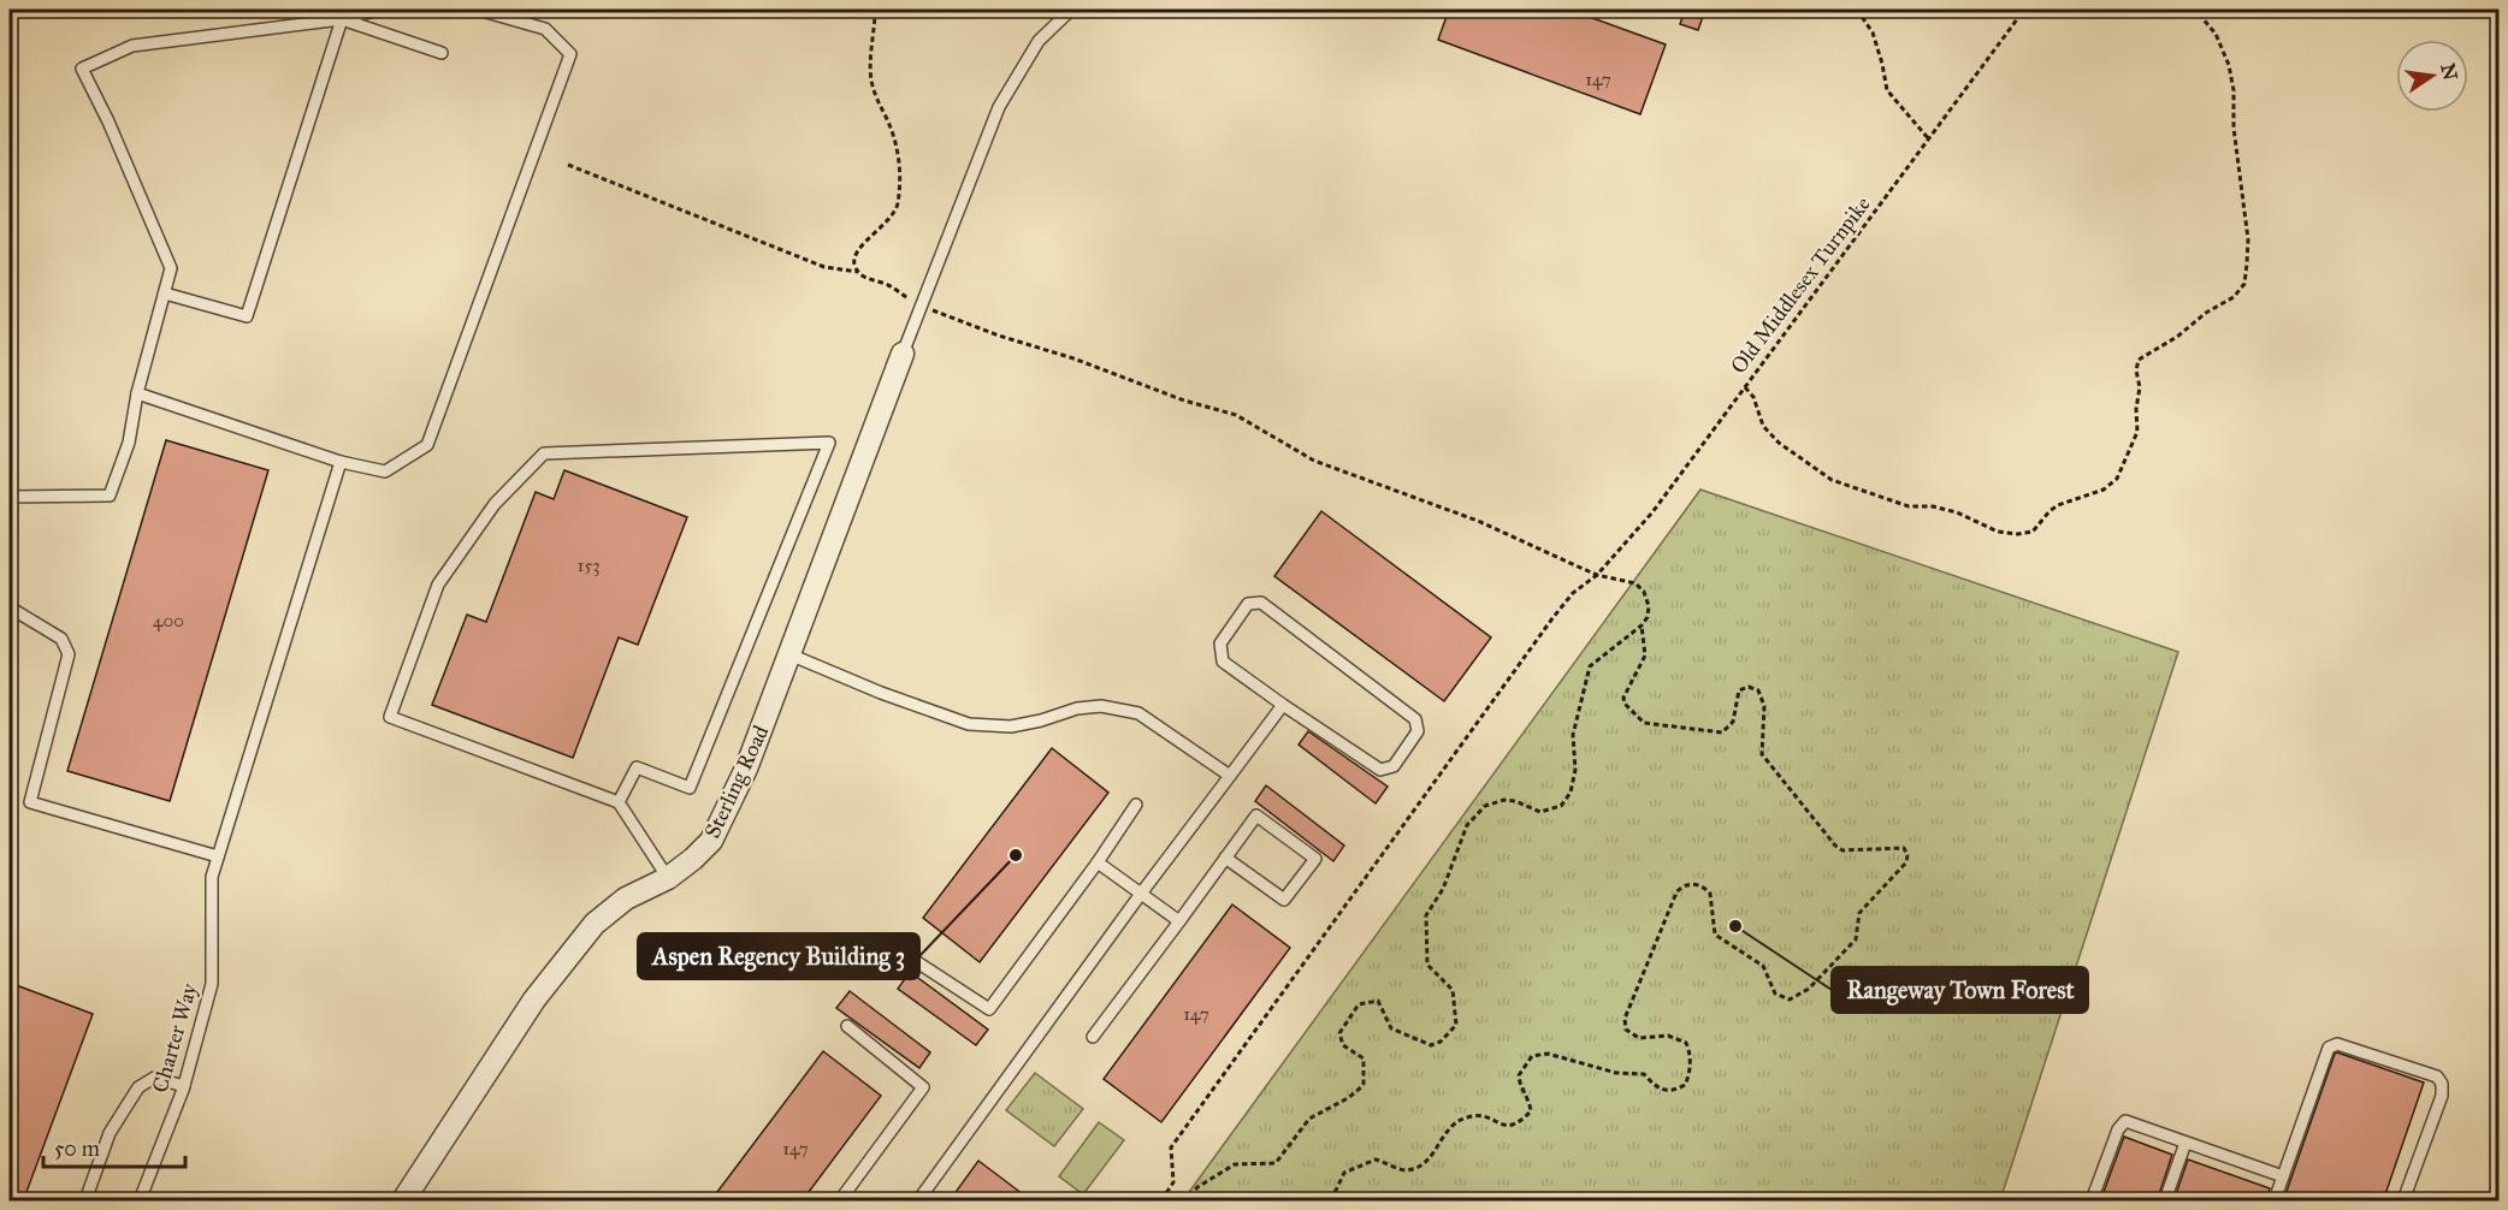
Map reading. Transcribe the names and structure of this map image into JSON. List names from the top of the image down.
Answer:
{
  "streets": {
    "street": ["Sterling Road"],
    "lane": ["Charter Way"],
    "path": ["Old Middlesex Turnpike"]
  },
  "places": ["Aspen Regency Building 3", "Rangeway Town Forest"],
  "house_numbers": [
    "147",
    "153",
    "400",
    "147",
    "147"
  ],
  "scale_bar": "50 m",
  "north": "right"
}
